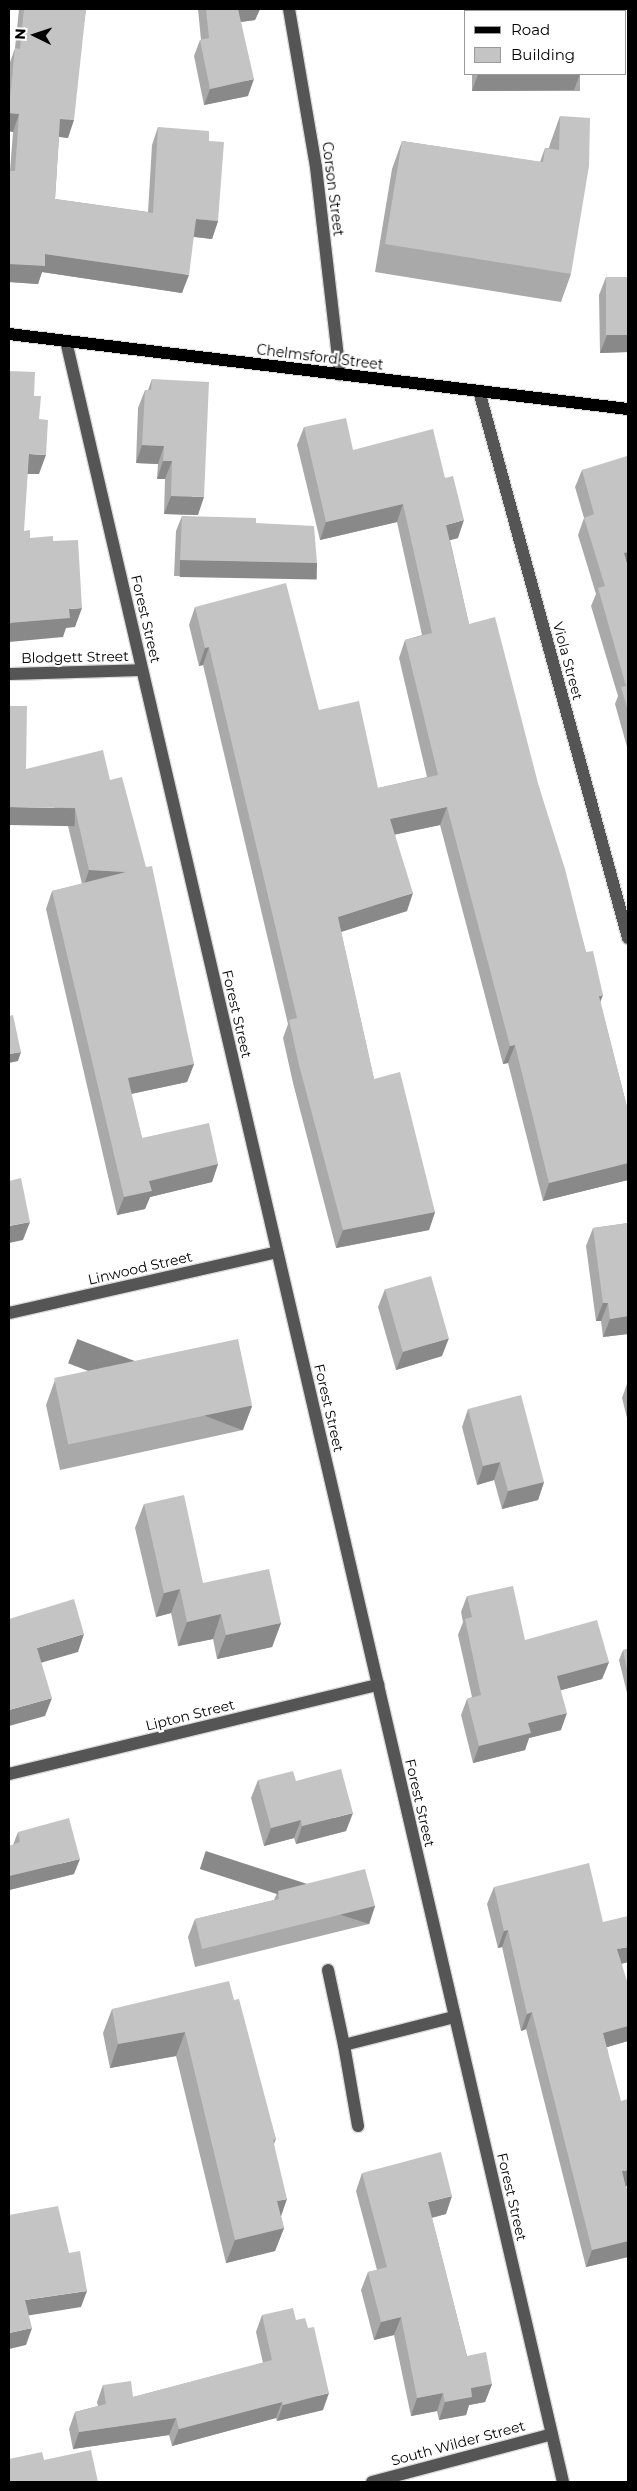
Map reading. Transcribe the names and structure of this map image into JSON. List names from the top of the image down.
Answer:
{
  "streets": {
    "main road": ["Chelmsford Street"],
    "street": [
      "Corson Street",
      "Forest Street",
      "Blodgett Street",
      "Viola Street",
      "Linwood Street",
      "Lipton Street",
      "South Wilder Street"
    ]
  },
  "crossings": [
    ["Corson Street", "Chelmsford Street"],
    ["Chelmsford Street", "Forest Street"],
    ["Chelmsford Street", "Viola Street"],
    ["Forest Street", "Blodgett Street"],
    ["Forest Street", "Linwood Street"],
    ["Forest Street", "Lipton Street"],
    ["Forest Street", "South Wilder Street"]
  ],
  "legend": ["Road", "Building"],
  "north": "left"
}
